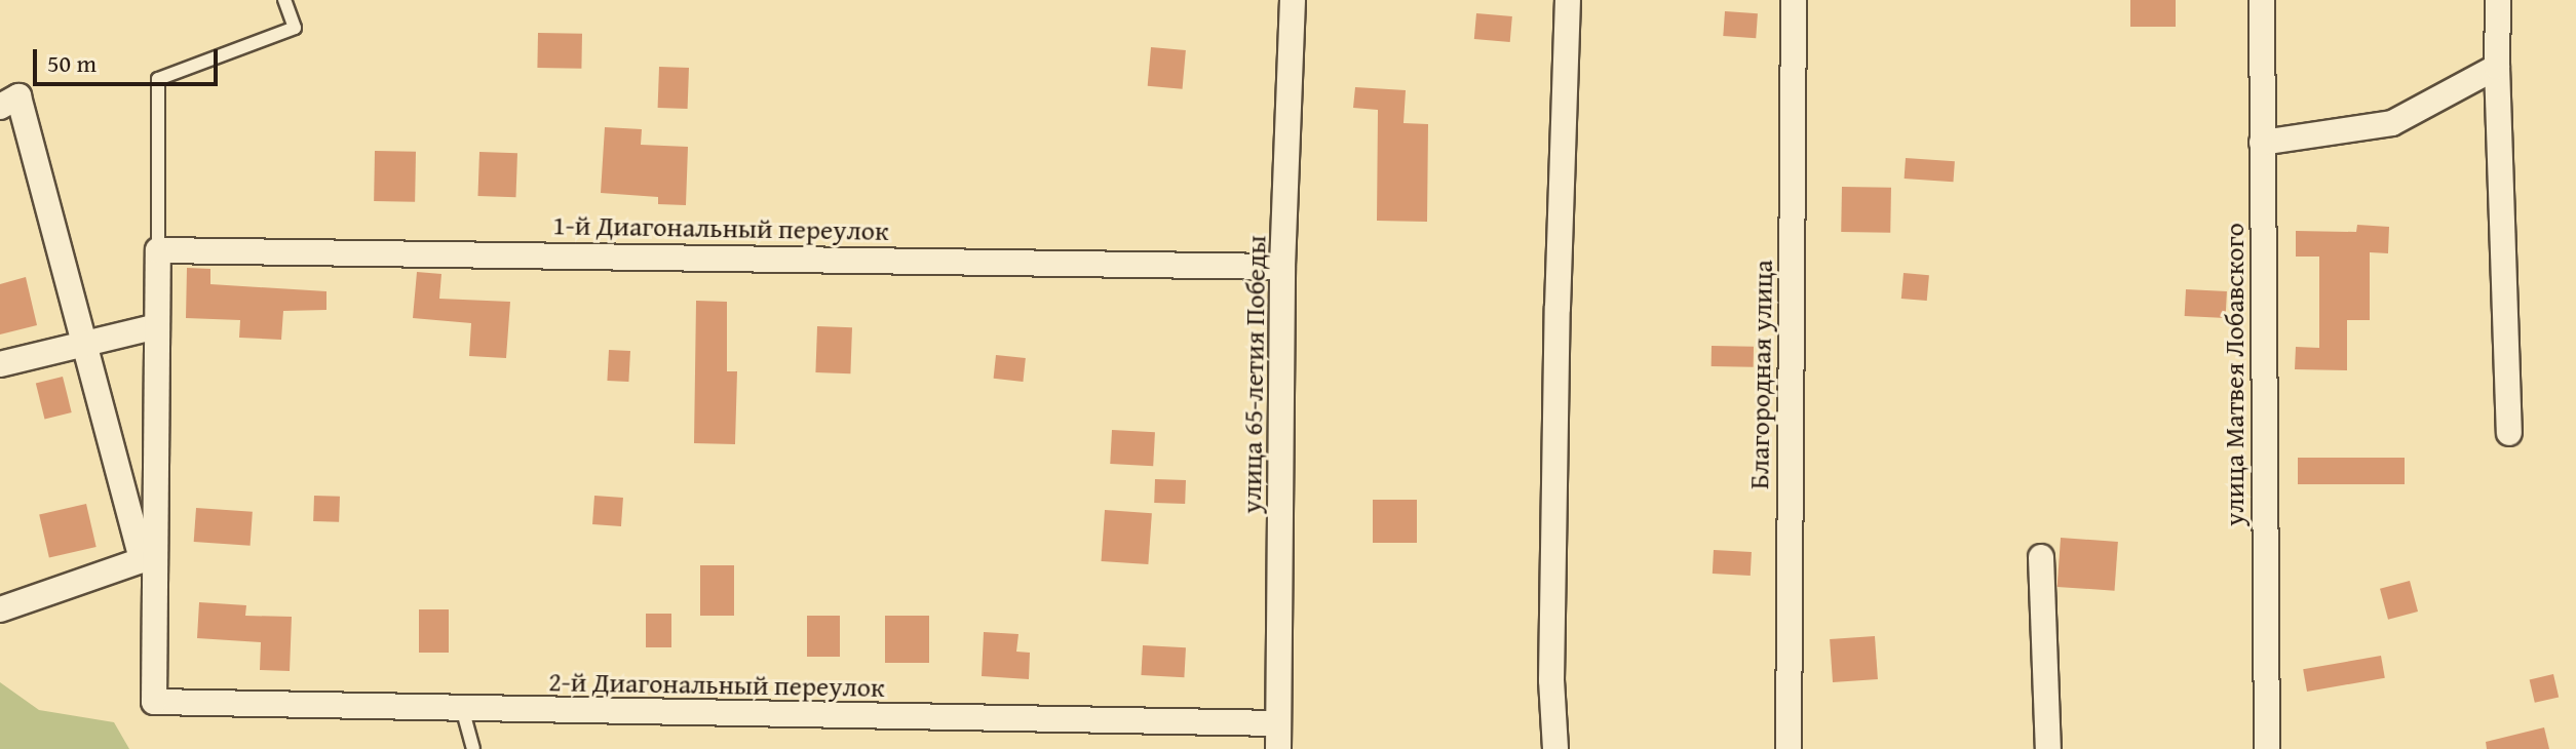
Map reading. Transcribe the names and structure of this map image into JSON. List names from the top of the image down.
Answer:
{
  "streets": {
    "street": [
      "1-й Диагональный переулок",
      "улица 65-летия Победы",
      "Благородная улица",
      "улица Матвея Лобавского",
      "2-й Диагональный переулок"
    ]
  },
  "crossings": [
    ["1-й Диагональный переулок", "улица 65-летия Победы"],
    ["улица 65-летия Победы", "2-й Диагональный переулок"]
  ],
  "scale_bar": "50 m"
}
